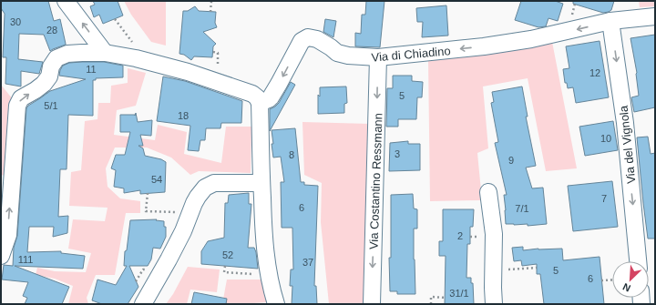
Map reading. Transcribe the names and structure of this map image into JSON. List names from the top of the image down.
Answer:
{
  "streets": {
    "street": ["Via di Chiadino", "Via del Vignola", "Via Costantino Ressmann"]
  },
  "crossings": [
    ["Via di Chiadino", "Via del Vignola"],
    ["Via di Chiadino", "Via Costantino Ressmann"]
  ],
  "one_way": ["Via di Chiadino"],
  "house_numbers": [
    "30",
    "28",
    "11",
    "12",
    "5",
    "5/1",
    "18",
    "10",
    "3",
    "8",
    "9",
    "54",
    "7",
    "6",
    "7/1",
    "2",
    "52",
    "111",
    "37",
    "5",
    "6",
    "31/1"
  ],
  "north": "bottom left"
}
